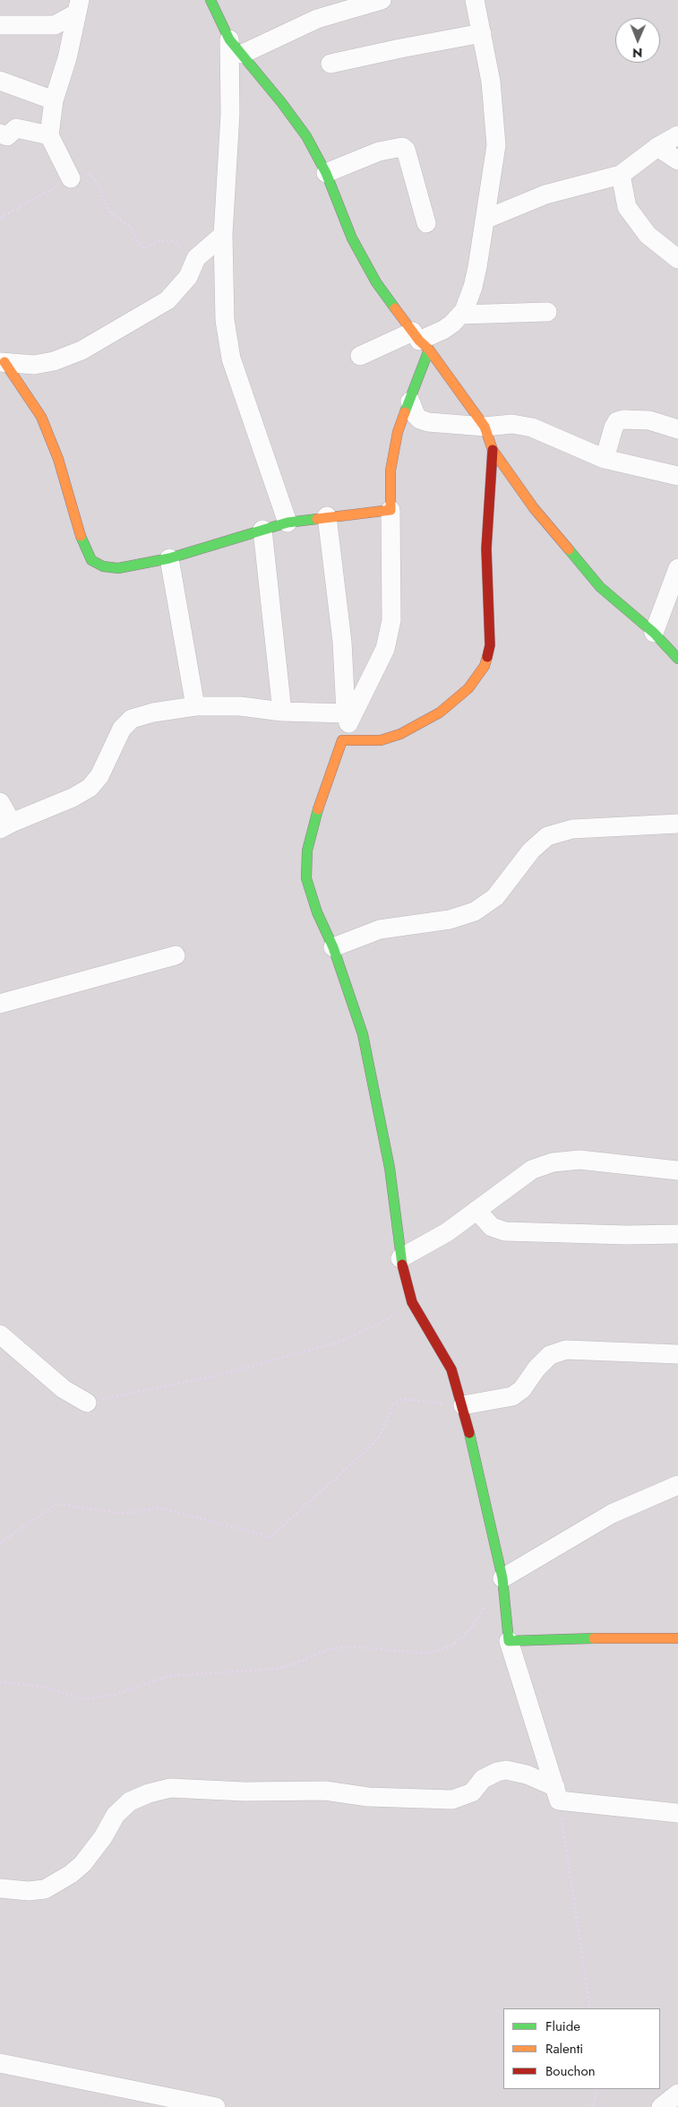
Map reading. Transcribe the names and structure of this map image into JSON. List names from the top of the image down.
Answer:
{
  "legend": ["Fluide", "Ralenti", "Bouchon"],
  "north": "bottom"
}
